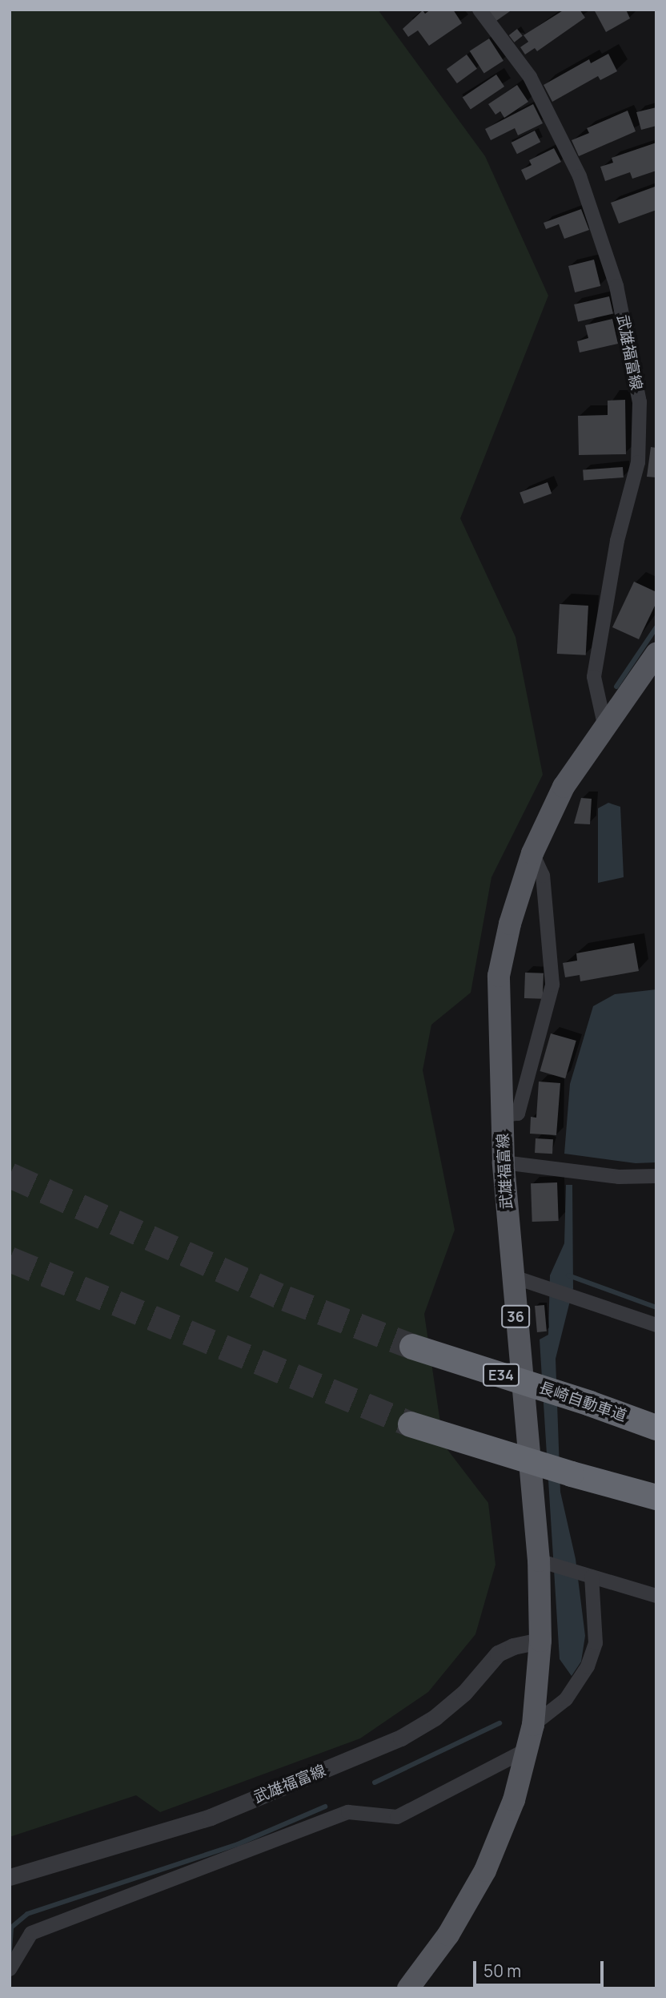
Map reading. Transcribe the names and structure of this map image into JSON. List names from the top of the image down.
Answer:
{
  "streets": {
    "highway": ["E34", "長崎自動車道"],
    "main road": ["武雄福富線", "36"]
  },
  "scale_bar": "50 m"
}
